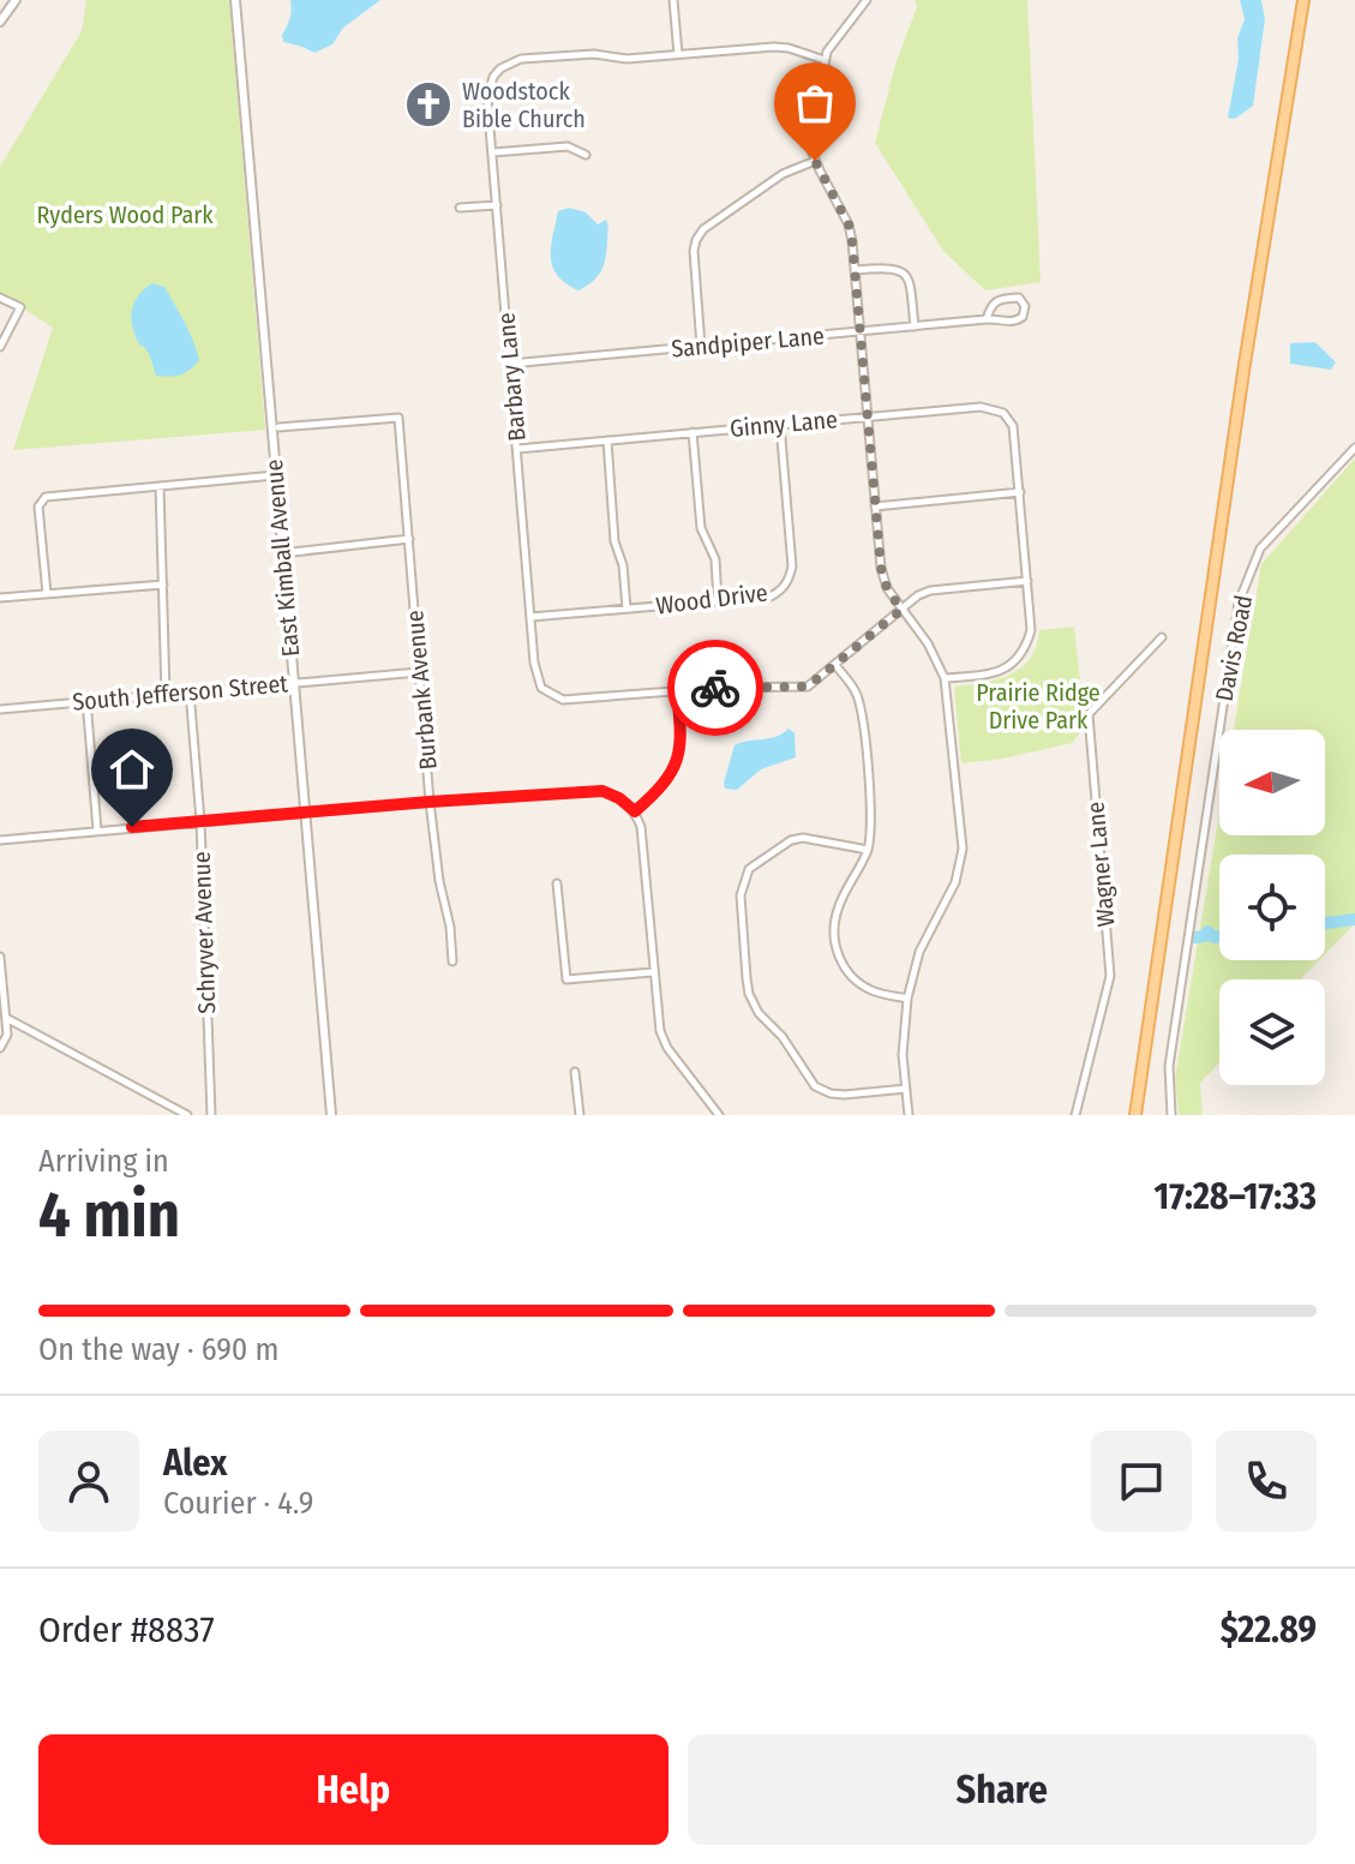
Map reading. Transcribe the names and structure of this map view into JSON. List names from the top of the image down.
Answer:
{
  "streets": {
    "street": [
      "Sandpiper Lane",
      "Barbary Lane",
      "Ginny Lane",
      "East Kimball Avenue",
      "Wood Drive",
      "Davis Road",
      "Burbank Avenue",
      "South Jefferson Street",
      "Wagner Lane",
      "Schryver Avenue"
    ]
  },
  "crossings": [
    ["Sandpiper Lane", "Barbary Lane"],
    ["Barbary Lane", "Ginny Lane"],
    ["Barbary Lane", "Wood Drive"],
    ["Ginny Lane", "Wood Drive"],
    ["East Kimball Avenue", "South Jefferson Street"],
    ["Burbank Avenue", "South Jefferson Street"],
    ["South Jefferson Street", "Schryver Avenue"]
  ],
  "parks": ["Ryders Wood Park", "Prairie Ridge Drive Park"],
  "places": {
    "church": ["Woodstock Bible Church"]
  },
  "north": "left",
  "page": {
    "heading": ["4 min", "Arriving in", "17:28–17:33"],
    "panel": [
      "Alex",
      "Courier · 4.9",
      "Order #8837",
      "$22.89"
    ],
    "bar": "On the way · 690 m",
    "buttons": ["Help", "Share"]
  }
}
